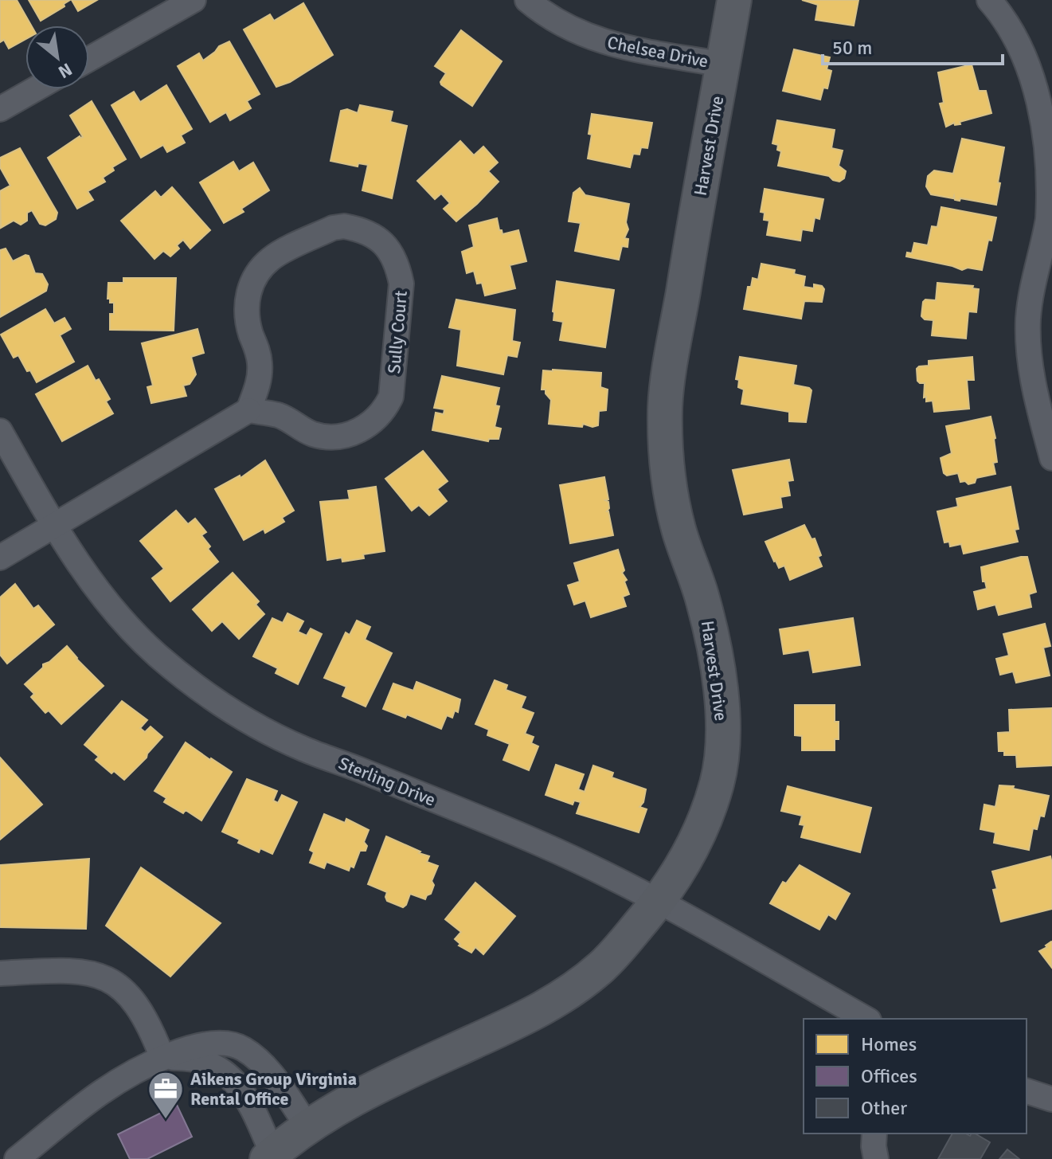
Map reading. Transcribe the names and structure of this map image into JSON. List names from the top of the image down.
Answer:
{
  "streets": {
    "street": [
      "Chelsea Drive",
      "Harvest Drive",
      "Sully Court",
      "Sterling Drive"
    ]
  },
  "crossings": [
    ["Chelsea Drive", "Harvest Drive"],
    ["Harvest Drive", "Sterling Drive"]
  ],
  "places": {
    "office": ["Aikens Group Virginia Rental Office"]
  },
  "legend": ["Homes", "Offices", "Other"],
  "scale_bar": "50 m",
  "north": "bottom right"
}
